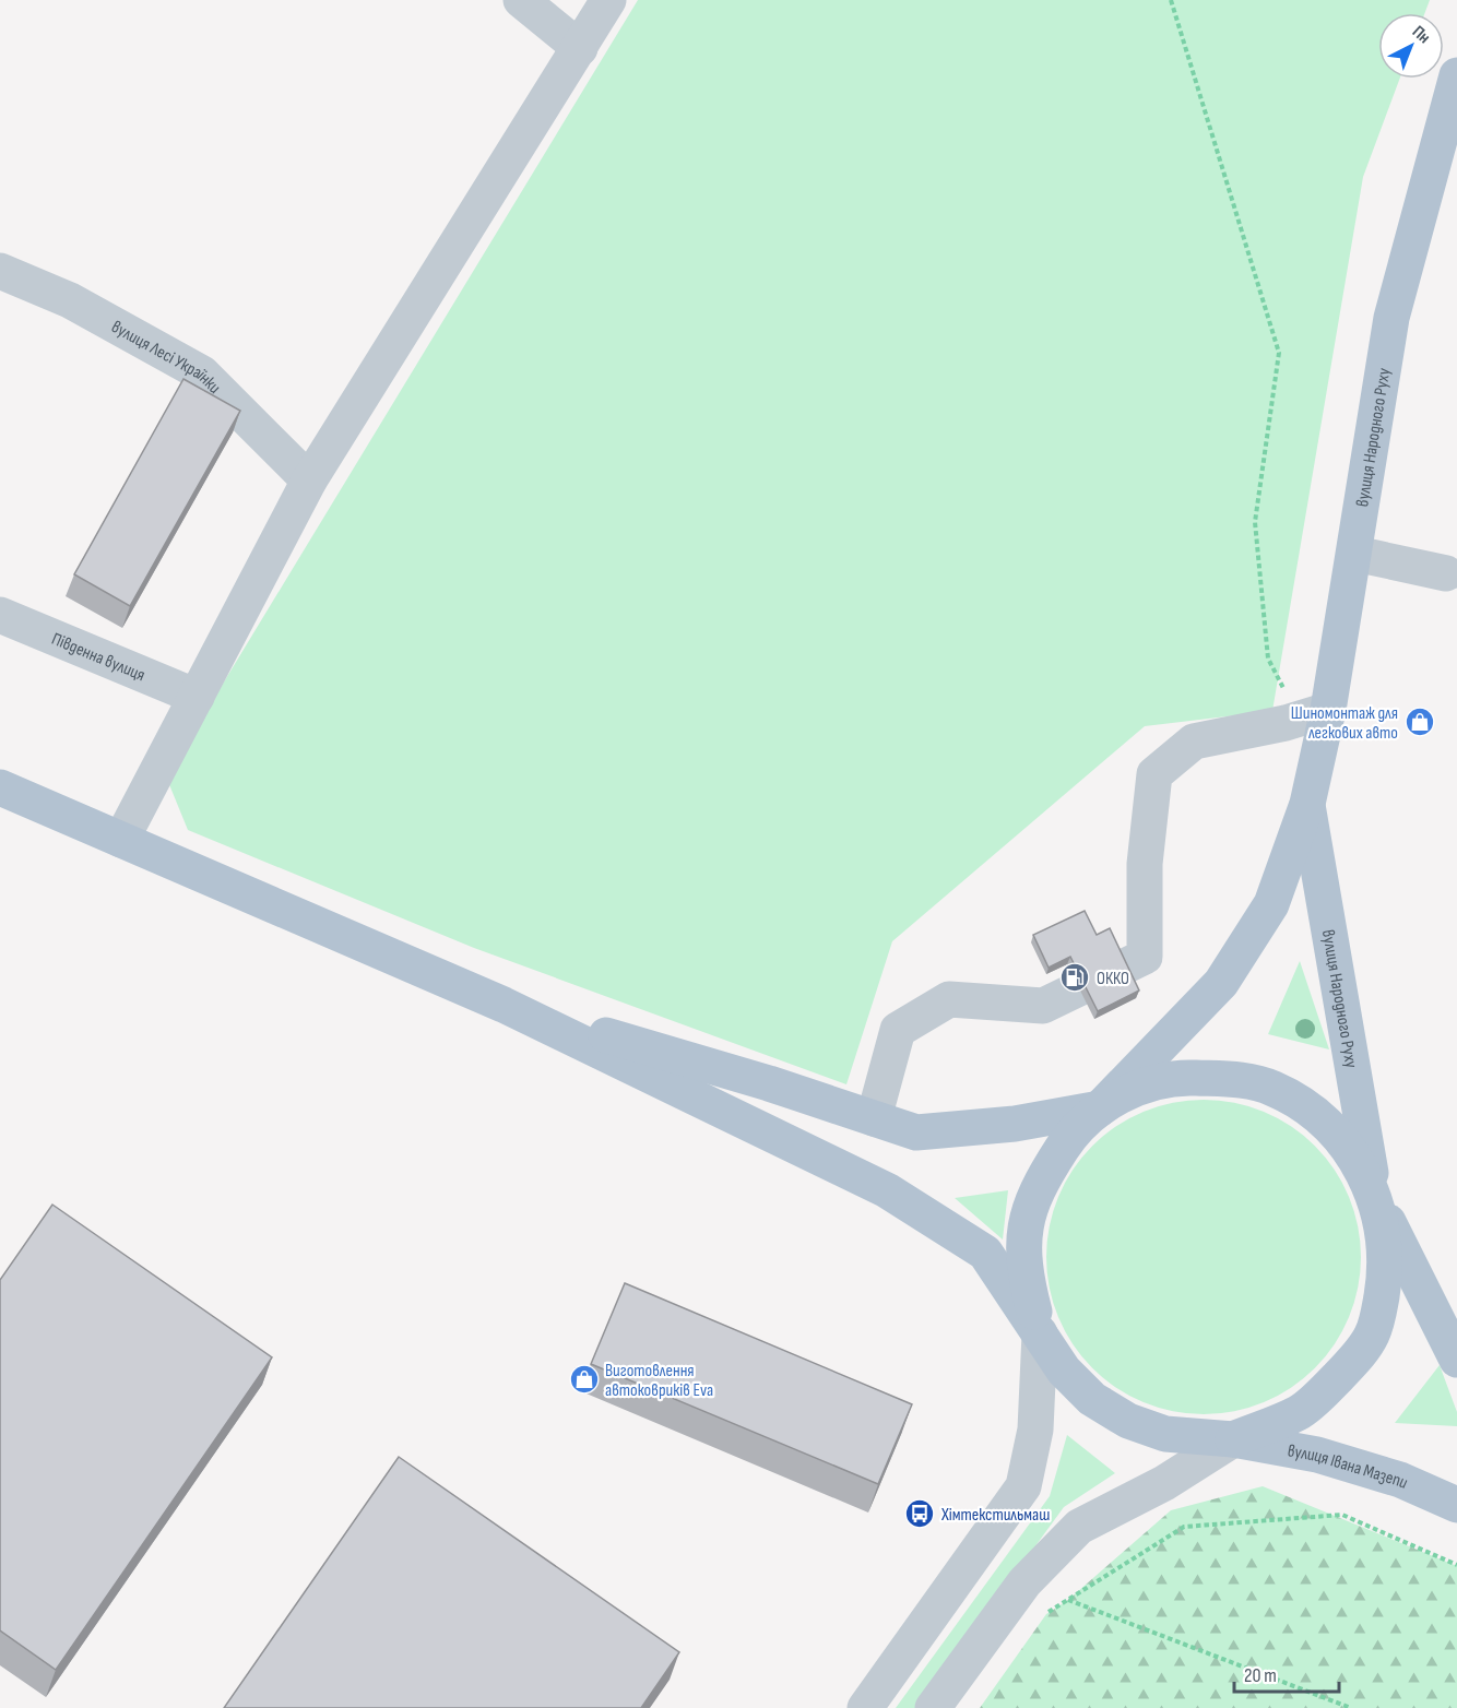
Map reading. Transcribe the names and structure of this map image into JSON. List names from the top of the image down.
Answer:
{
  "streets": {
    "main road": ["вулиця Народного Руху", "вулиця Івана Мазепи"],
    "street": ["вулиця Лесі Українки", "Південна вулиця"]
  },
  "places": {
    "shop": ["Шиномонтаж для легкових авто", "Виготовлення автоковриків Eva"],
    "fuel station": ["ОККО"],
    "bus stop": ["Хімтекстильмаш"]
  },
  "scale_bar": "20 m",
  "north": "top right"
}
